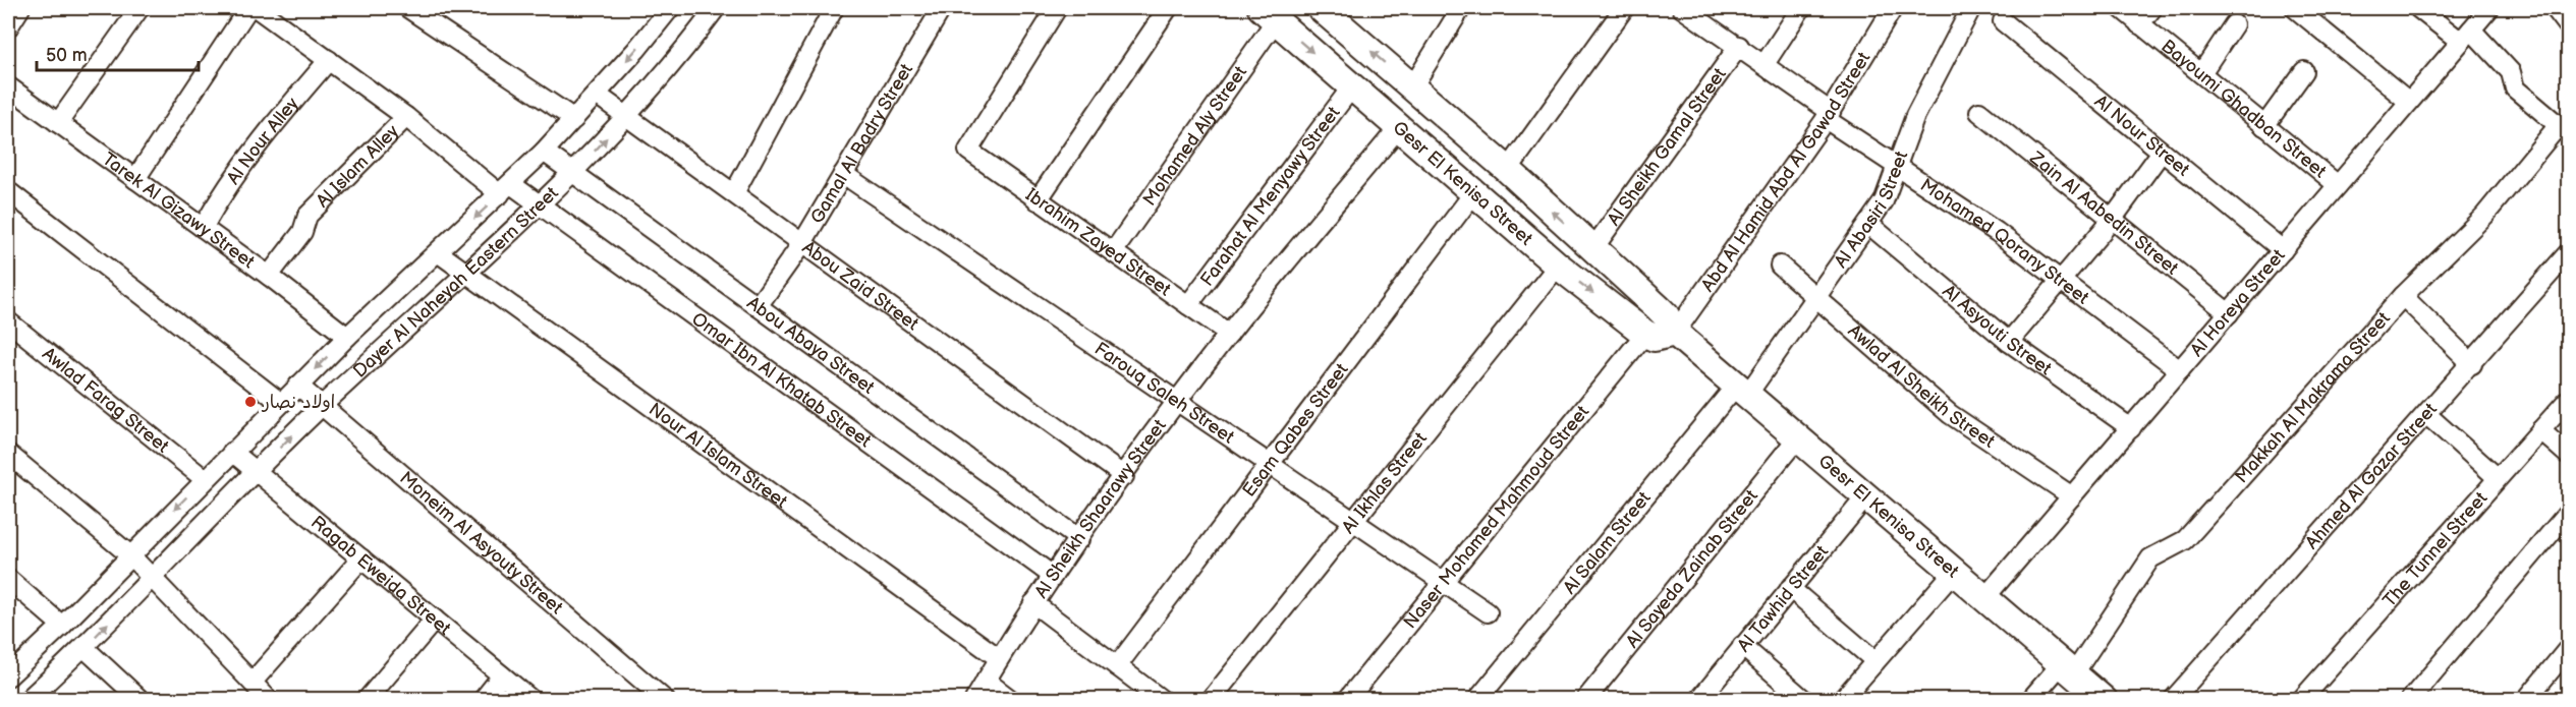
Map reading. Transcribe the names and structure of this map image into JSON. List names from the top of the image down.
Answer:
{
  "streets": {
    "main road": ["Gesr El Kenisa Street"],
    "street": [
      "Bayoumi Ghadban Street",
      "Al Nour Street",
      "Mohamed Aly Street",
      "Al Nour Alley",
      "Gamal Al Badry Street",
      "Al Sheikh Gamal Street",
      "Al Islam Alley",
      "Abd Al Hamid Abd Al Gawad Street",
      "Farahat Al Menyawy Street",
      "Al Abasiri Street",
      "Tarek Al Gizawy Street",
      "Zain Al Aabedin Street",
      "Ibrahim Zayed Street",
      "Mohamed Qorany Street",
      "Dayer Al Naheyah Eastern Street",
      "Abou Zaid Street",
      "Al Horeya Street",
      "Al Asyouti Street",
      "Abou Abaya Street",
      "Omar Ibn Al Khatab Street",
      "Awlad Al Sheikh Street",
      "Farouq Saleh Street",
      "Makkah Al Makrama Street",
      "Awlad Farag Street",
      "Esam Qabes Street",
      "Nour Al Islam Street",
      "Ahmed Al Gazar Street",
      "Al Ikhlas Street",
      "Al Sheikh Shaarawy Street",
      "Naser Mohamed Mahmoud Street",
      "Moneim Al Asyouty Street",
      "Al Salam Street",
      "The Tunnel Street",
      "Al Sayeda Zainab Street",
      "Ragab Eweida Street",
      "Al Tawhid Street"
    ]
  },
  "crossings": [
    ["Bayoumi Ghadban Street", "Al Horeya Street"],
    ["Al Nour Street", "Al Horeya Street"],
    ["Mohamed Aly Street", "Gesr El Kenisa Street"],
    ["Mohamed Aly Street", "Ibrahim Zayed Street"],
    ["Al Nour Alley", "Tarek Al Gizawy Street"],
    ["Al Nour Alley", "Omar Ibn Al Khatab Street"],
    ["Gamal Al Badry Street", "Abou Zaid Street"],
    ["Gamal Al Badry Street", "Abou Abaya Street"],
    ["Gamal Al Badry Street", "Farouq Saleh Street"],
    ["Al Sheikh Gamal Street", "Gesr El Kenisa Street"],
    ["Al Sheikh Gamal Street", "Mohamed Qorany Street"],
    ["Al Islam Alley", "Tarek Al Gizawy Street"],
    ["Al Islam Alley", "Omar Ibn Al Khatab Street"],
    ["Abd Al Hamid Abd Al Gawad Street", "Gesr El Kenisa Street"],
    ["Abd Al Hamid Abd Al Gawad Street", "Mohamed Qorany Street"],
    ["Gesr El Kenisa Street", "Farahat Al Menyawy Street"],
    ["Gesr El Kenisa Street", "Al Abasiri Street"],
    ["Gesr El Kenisa Street", "Al Horeya Street"],
    ["Gesr El Kenisa Street", "Makkah Al Makrama Street"],
    ["Gesr El Kenisa Street", "Esam Qabes Street"],
    ["Gesr El Kenisa Street", "Al Ikhlas Street"],
    ["Gesr El Kenisa Street", "Al Sheikh Shaarawy Street"],
    ["Gesr El Kenisa Street", "Naser Mohamed Mahmoud Street"],
    ["Gesr El Kenisa Street", "Al Salam Street"],
    ["Gesr El Kenisa Street", "Al Sayeda Zainab Street"],
    ["Gesr El Kenisa Street", "Al Tawhid Street"],
    ["Farahat Al Menyawy Street", "Ibrahim Zayed Street"],
    ["Al Abasiri Street", "Mohamed Qorany Street"],
    ["Al Abasiri Street", "Al Asyouti Street"],
    ["Al Abasiri Street", "Awlad Al Sheikh Street"],
    ["Al Abasiri Street", "Al Salam Street"],
    ["Tarek Al Gizawy Street", "Dayer Al Naheyah Eastern Street"],
    ["Zain Al Aabedin Street", "Al Horeya Street"],
    ["Ibrahim Zayed Street", "Al Sheikh Shaarawy Street"],
    ["Mohamed Qorany Street", "Al Horeya Street"],
    ["Dayer Al Naheyah Eastern Street", "Abou Zaid Street"],
    ["Dayer Al Naheyah Eastern Street", "Abou Abaya Street"],
    ["Dayer Al Naheyah Eastern Street", "Omar Ibn Al Khatab Street"],
    ["Dayer Al Naheyah Eastern Street", "Awlad Farag Street"],
    ["Dayer Al Naheyah Eastern Street", "Nour Al Islam Street"],
    ["Dayer Al Naheyah Eastern Street", "Moneim Al Asyouty Street"],
    ["Dayer Al Naheyah Eastern Street", "Ragab Eweida Street"],
    ["Abou Zaid Street", "Al Sheikh Shaarawy Street"],
    ["Al Horeya Street", "Al Asyouti Street"],
    ["Al Horeya Street", "Awlad Al Sheikh Street"],
    ["Abou Abaya Street", "Al Sheikh Shaarawy Street"],
    ["Omar Ibn Al Khatab Street", "Al Sheikh Shaarawy Street"],
    ["Farouq Saleh Street", "Esam Qabes Street"],
    ["Farouq Saleh Street", "Al Ikhlas Street"],
    ["Farouq Saleh Street", "Al Sheikh Shaarawy Street"],
    ["Farouq Saleh Street", "Naser Mohamed Mahmoud Street"],
    ["Nour Al Islam Street", "Al Sheikh Shaarawy Street"]
  ],
  "places": ["اولاد نصار"],
  "scale_bar": "50 m"
}
